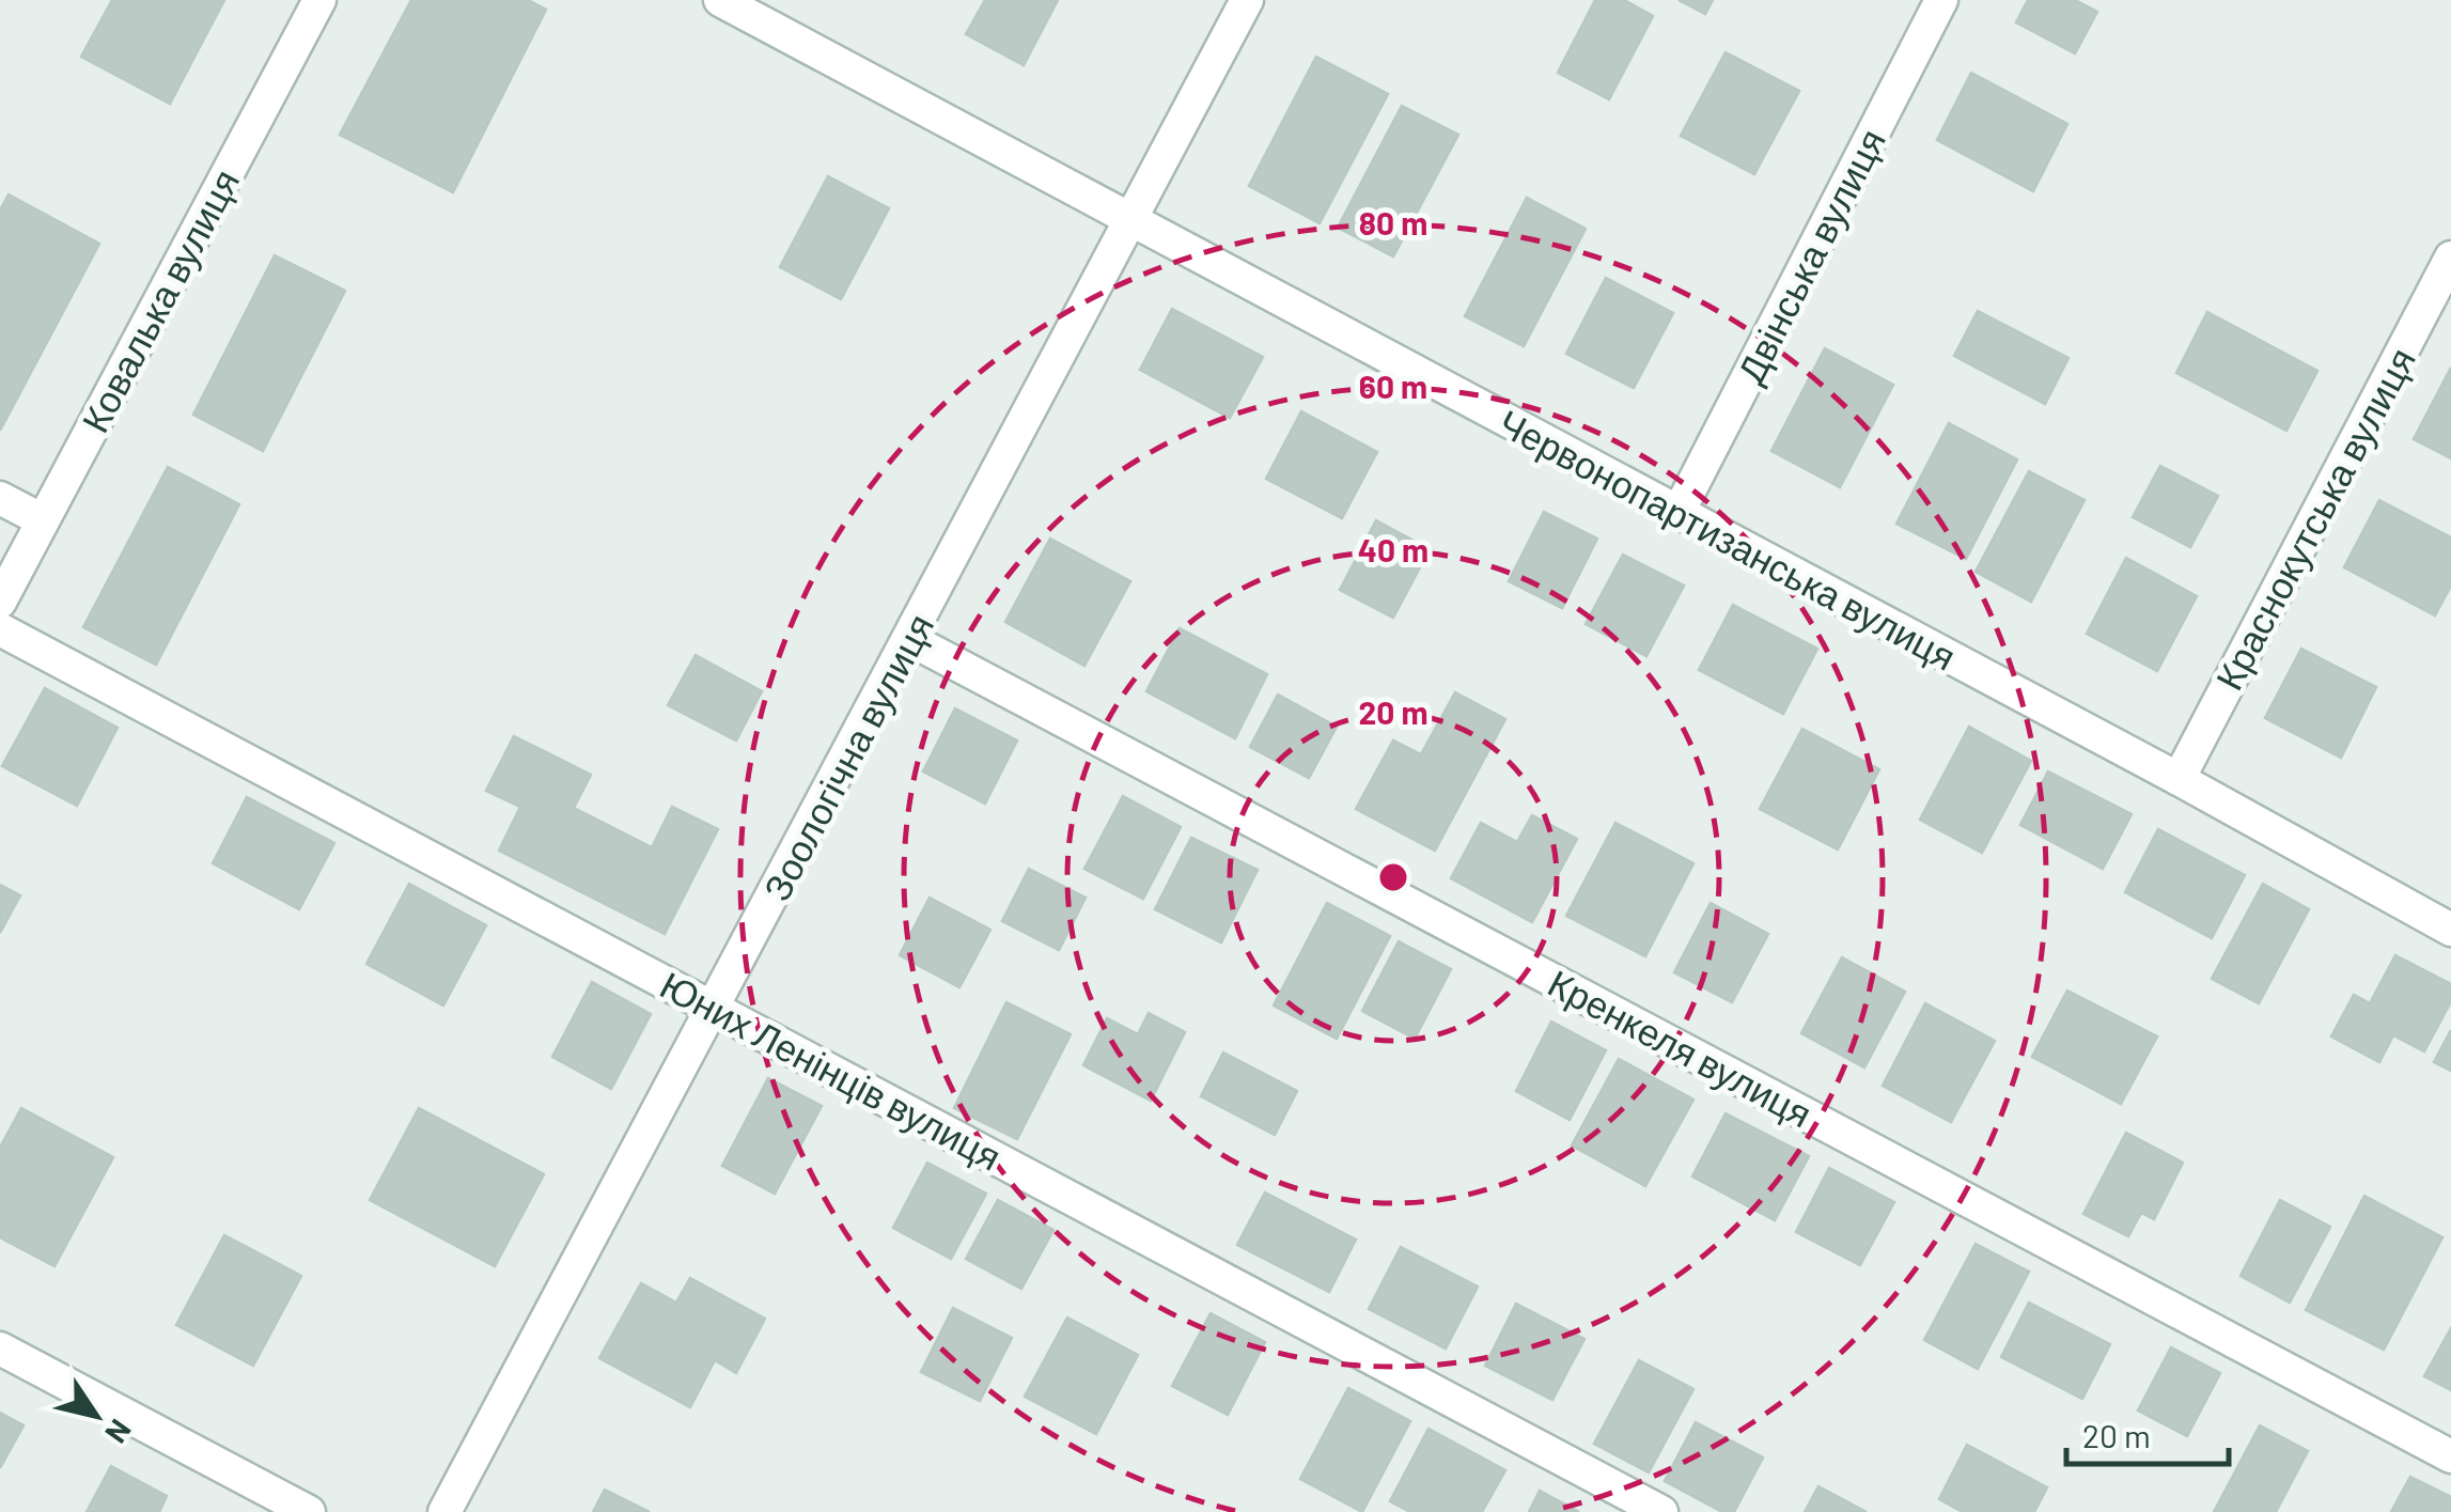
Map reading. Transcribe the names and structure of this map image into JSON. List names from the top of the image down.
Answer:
{
  "streets": {
    "street": [
      "Двінська вулиця",
      "Ковалька вулиця",
      "Краснокутська вулиця",
      "Червонопартизанська вулиця",
      "Зоологічна вулиця",
      "Кренкеля вулиця",
      "Юних Ленінців вулиця"
    ]
  },
  "crossings": [
    ["Двінська вулиця", "Червонопартизанська вулиця"],
    ["Краснокутська вулиця", "Червонопартизанська вулиця"],
    ["Червонопартизанська вулиця", "Зоологічна вулиця"],
    ["Зоологічна вулиця", "Кренкеля вулиця"],
    ["Зоологічна вулиця", "Юних Ленінців вулиця"]
  ],
  "scale_bar": "20 m",
  "north": "bottom right",
  "rings": [
    "80 m",
    "60 m",
    "40 m",
    "20 m"
  ]
}
